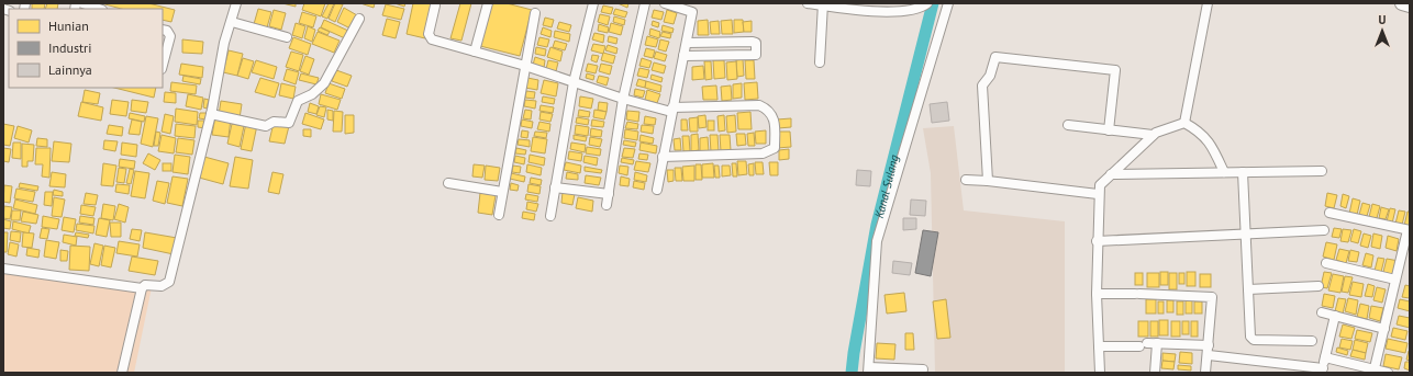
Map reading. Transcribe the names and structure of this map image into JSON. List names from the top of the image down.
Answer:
{
  "water": ["Kanal Sulang"],
  "legend": ["Hunian", "Industri", "Lainnya"],
  "north": "top"
}
